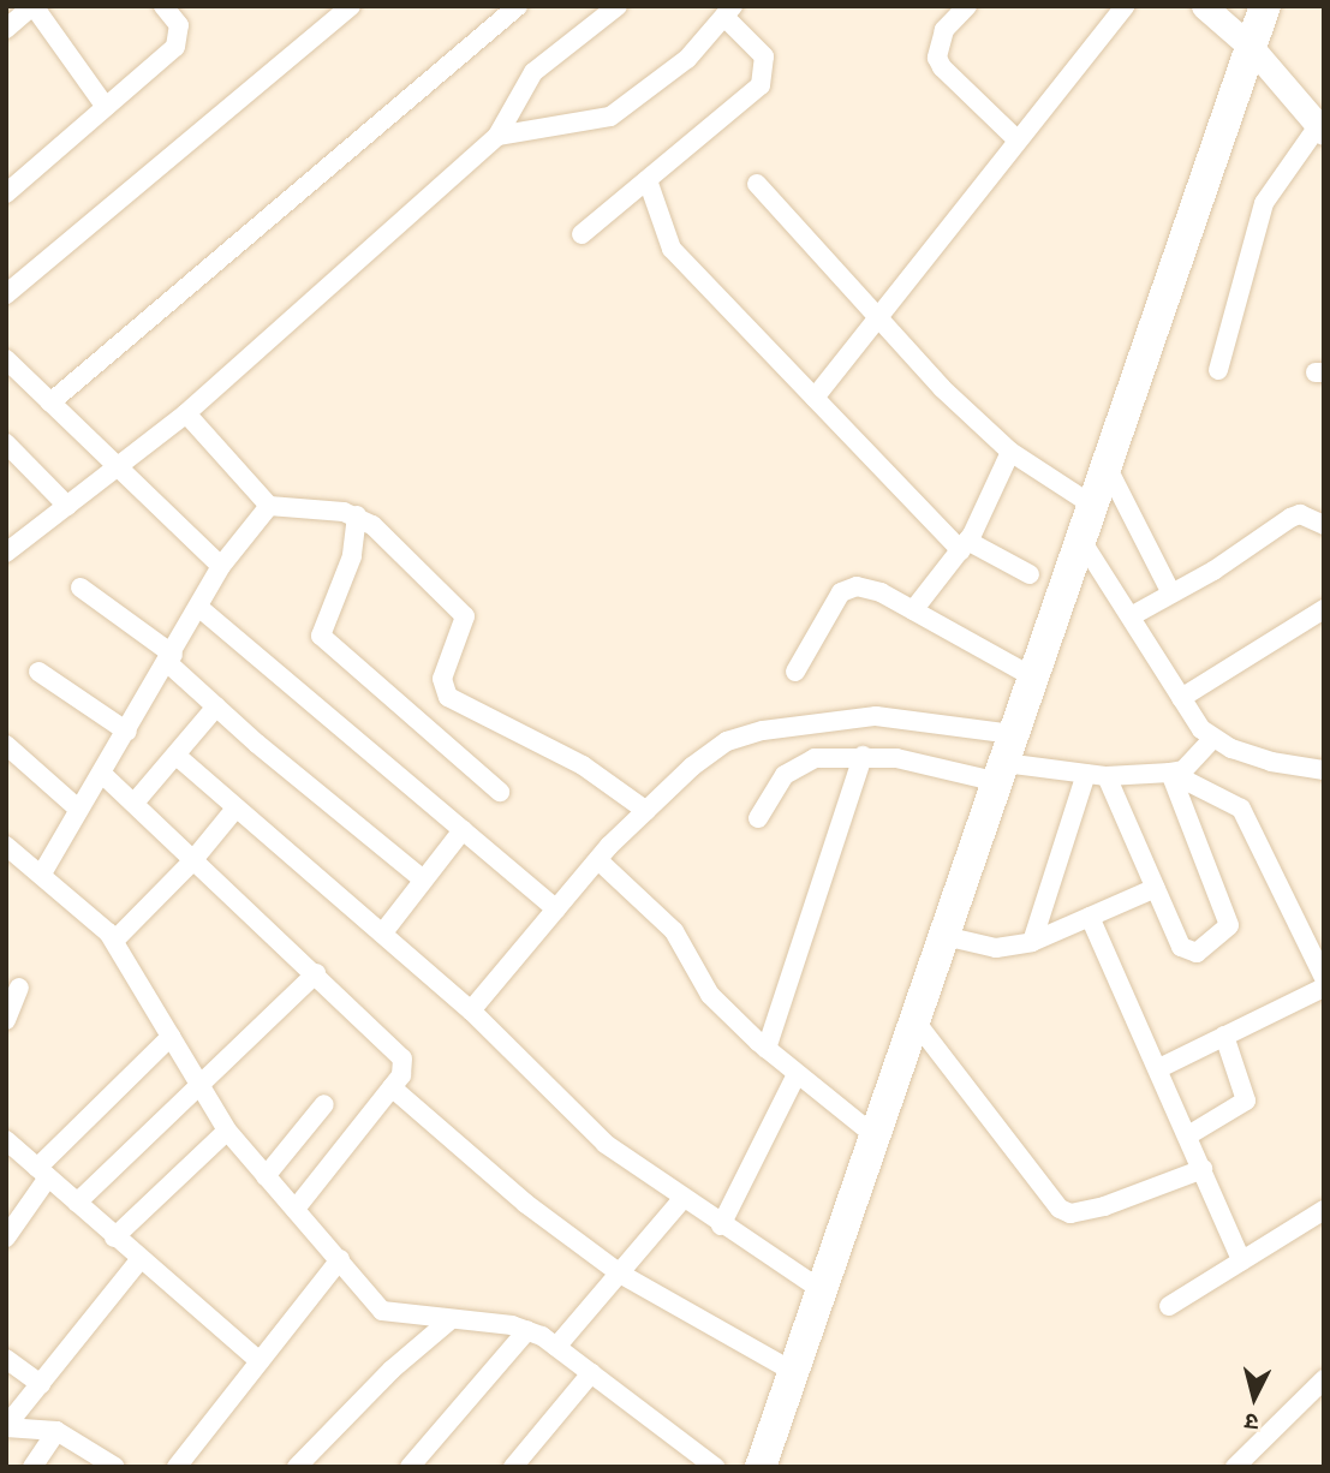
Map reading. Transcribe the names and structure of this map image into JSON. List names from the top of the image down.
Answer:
{
  "north": "bottom"
}
